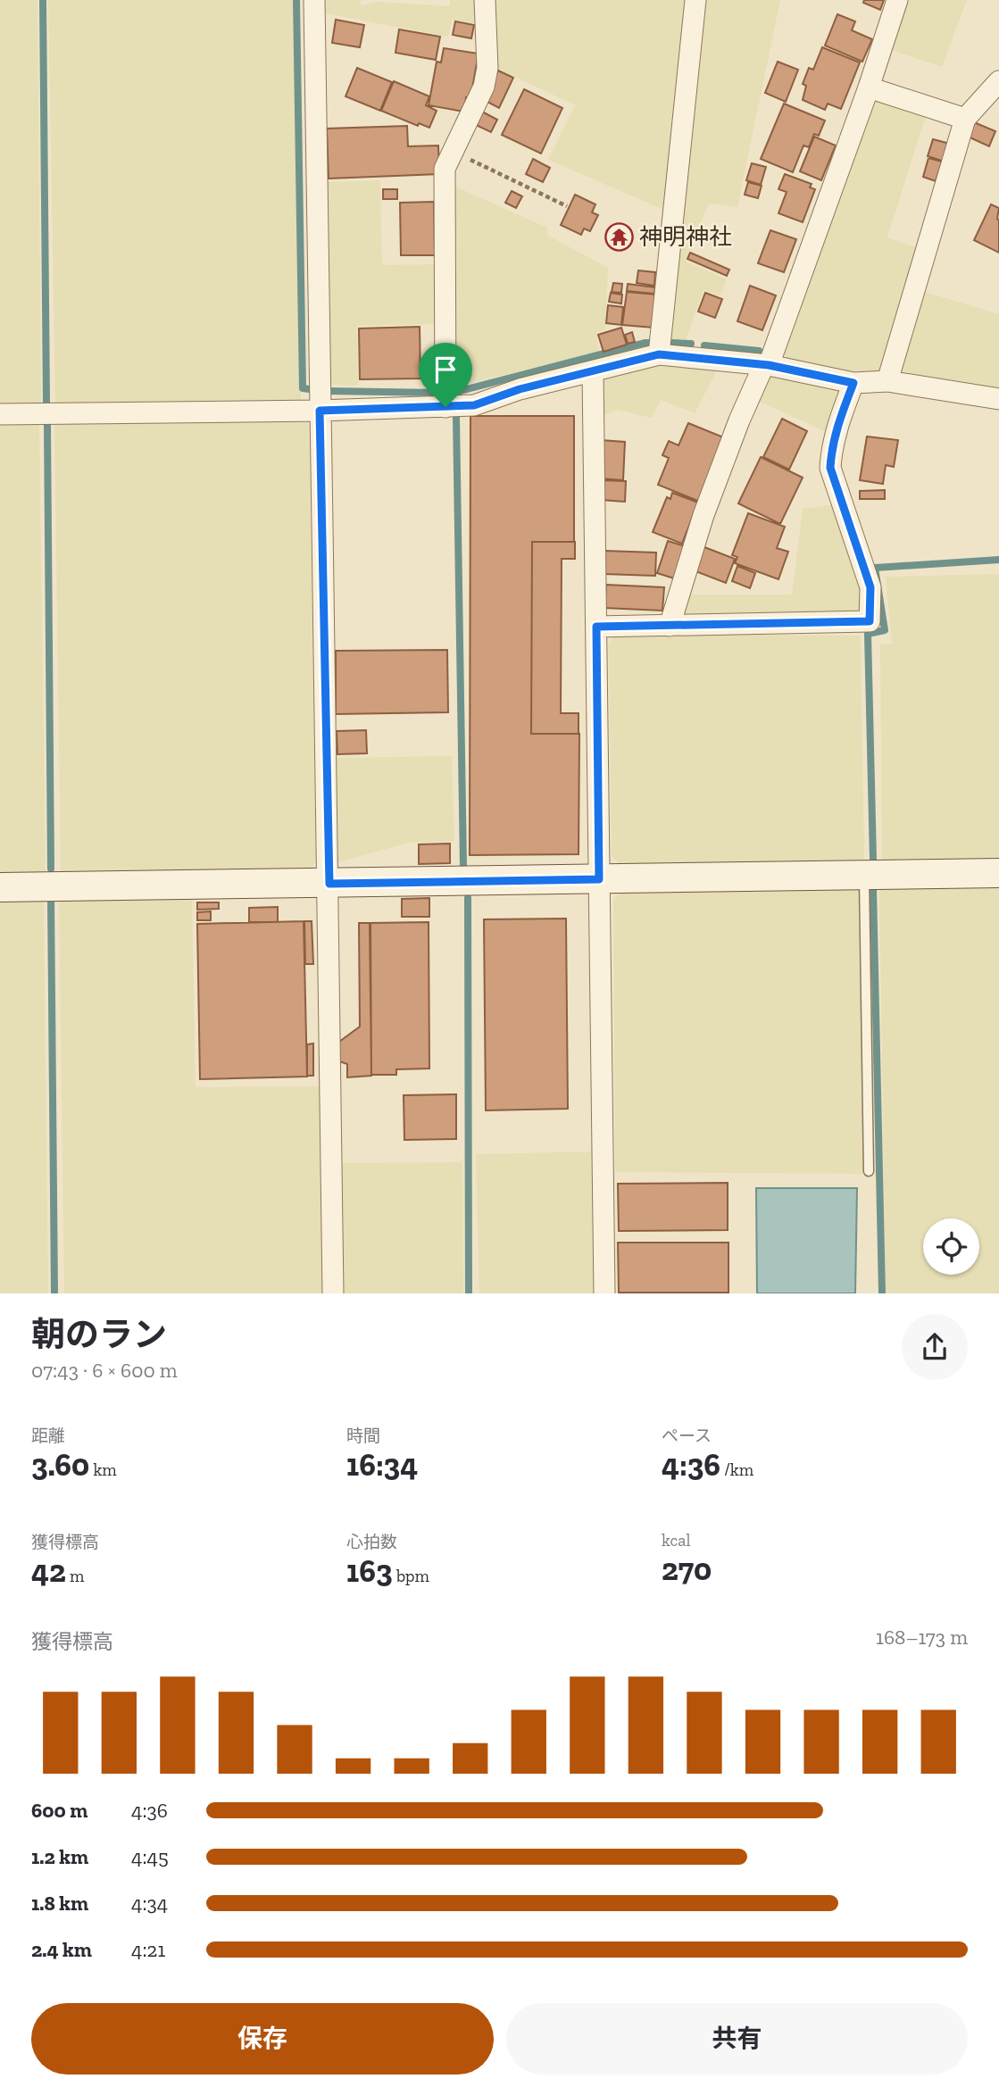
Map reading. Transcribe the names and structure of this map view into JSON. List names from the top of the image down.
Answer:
{
  "places": {
    "temple": ["神明神社"]
  },
  "page": {
    "heading": ["朝のラン", "07:43 · 6 × 600 m"],
    "stats": [
      ["距離", "3.60 km"],
      ["時間", "16:34"],
      ["ペース", "4:36 /km"],
      ["獲得標高", "42 m"],
      ["心拍数", "163 bpm"],
      ["kcal", "270"]
    ],
    "chart": ["獲得標高", "168–173 m"],
    "list": [
      {
        "name": "600 m",
        "note": "4:36"
      },
      {
        "name": "1.2 km",
        "note": "4:45"
      },
      {
        "name": "1.8 km",
        "note": "4:34"
      },
      {
        "name": "2.4 km",
        "note": "4:21"
      }
    ],
    "buttons": ["保存", "共有"]
  }
}
